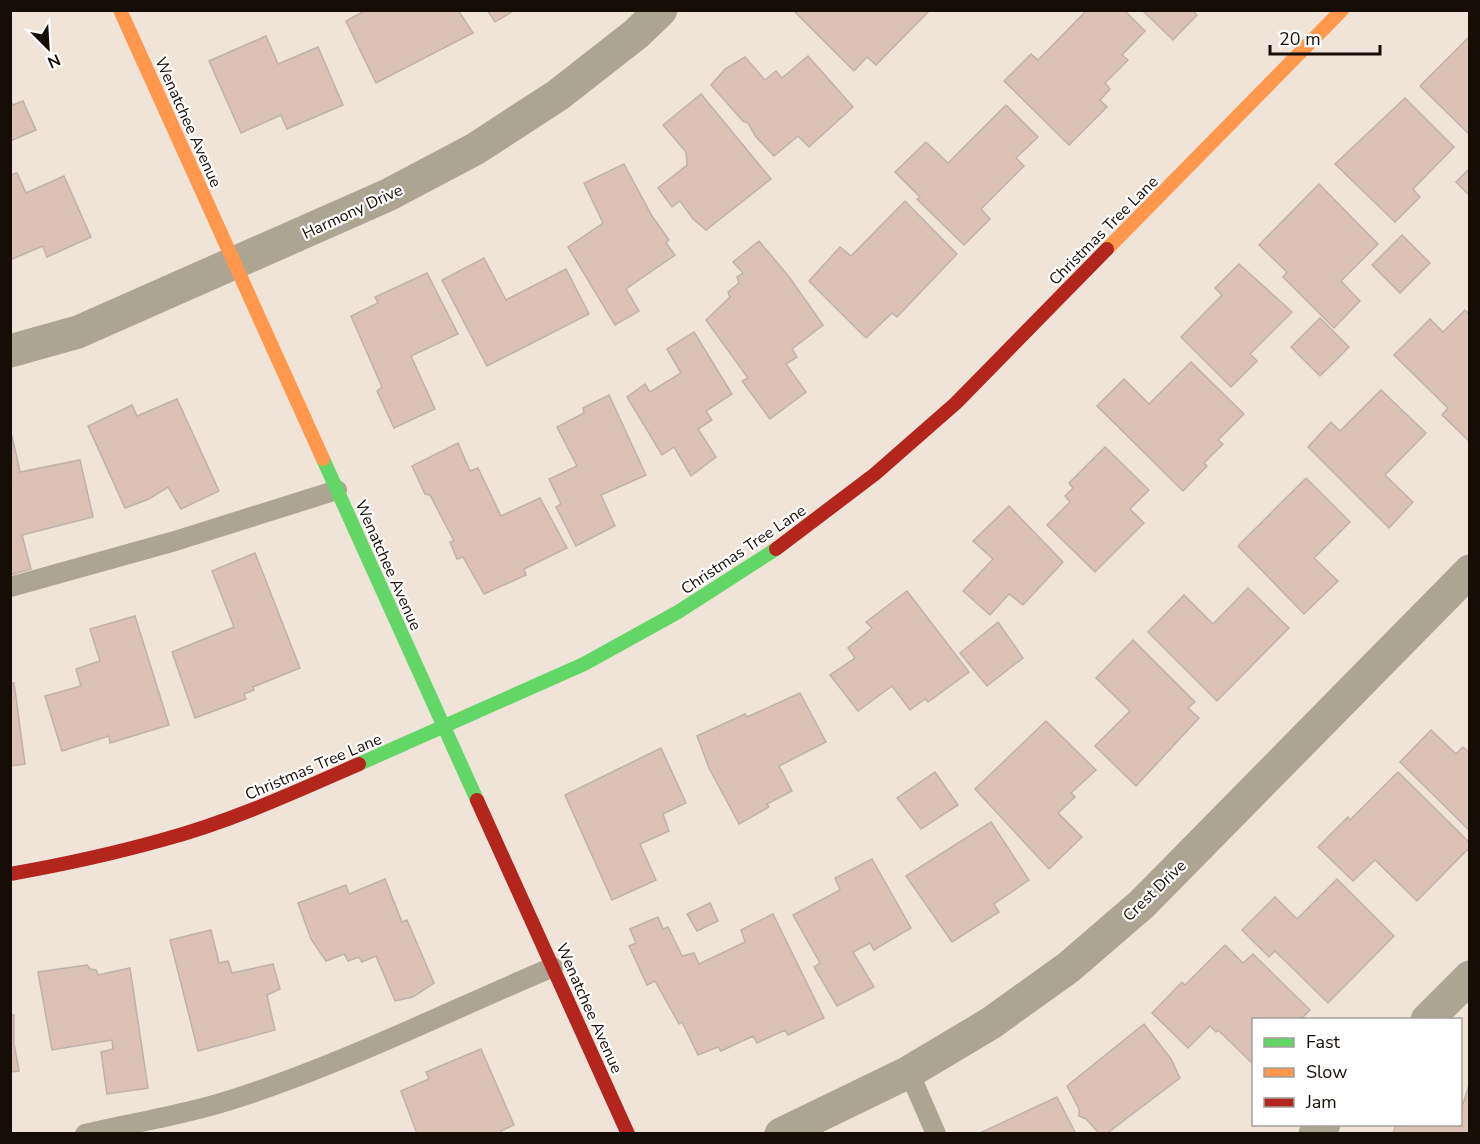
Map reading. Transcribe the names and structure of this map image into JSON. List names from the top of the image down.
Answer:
{
  "streets": {
    "street": [
      "Wenatchee Avenue",
      "Harmony Drive",
      "Christmas Tree Lane",
      "Crest Drive"
    ]
  },
  "crossings": [
    ["Wenatchee Avenue", "Harmony Drive"],
    ["Wenatchee Avenue", "Christmas Tree Lane"]
  ],
  "legend": ["Fast", "Slow", "Jam"],
  "scale_bar": "20 m",
  "north": "bottom right"
}
